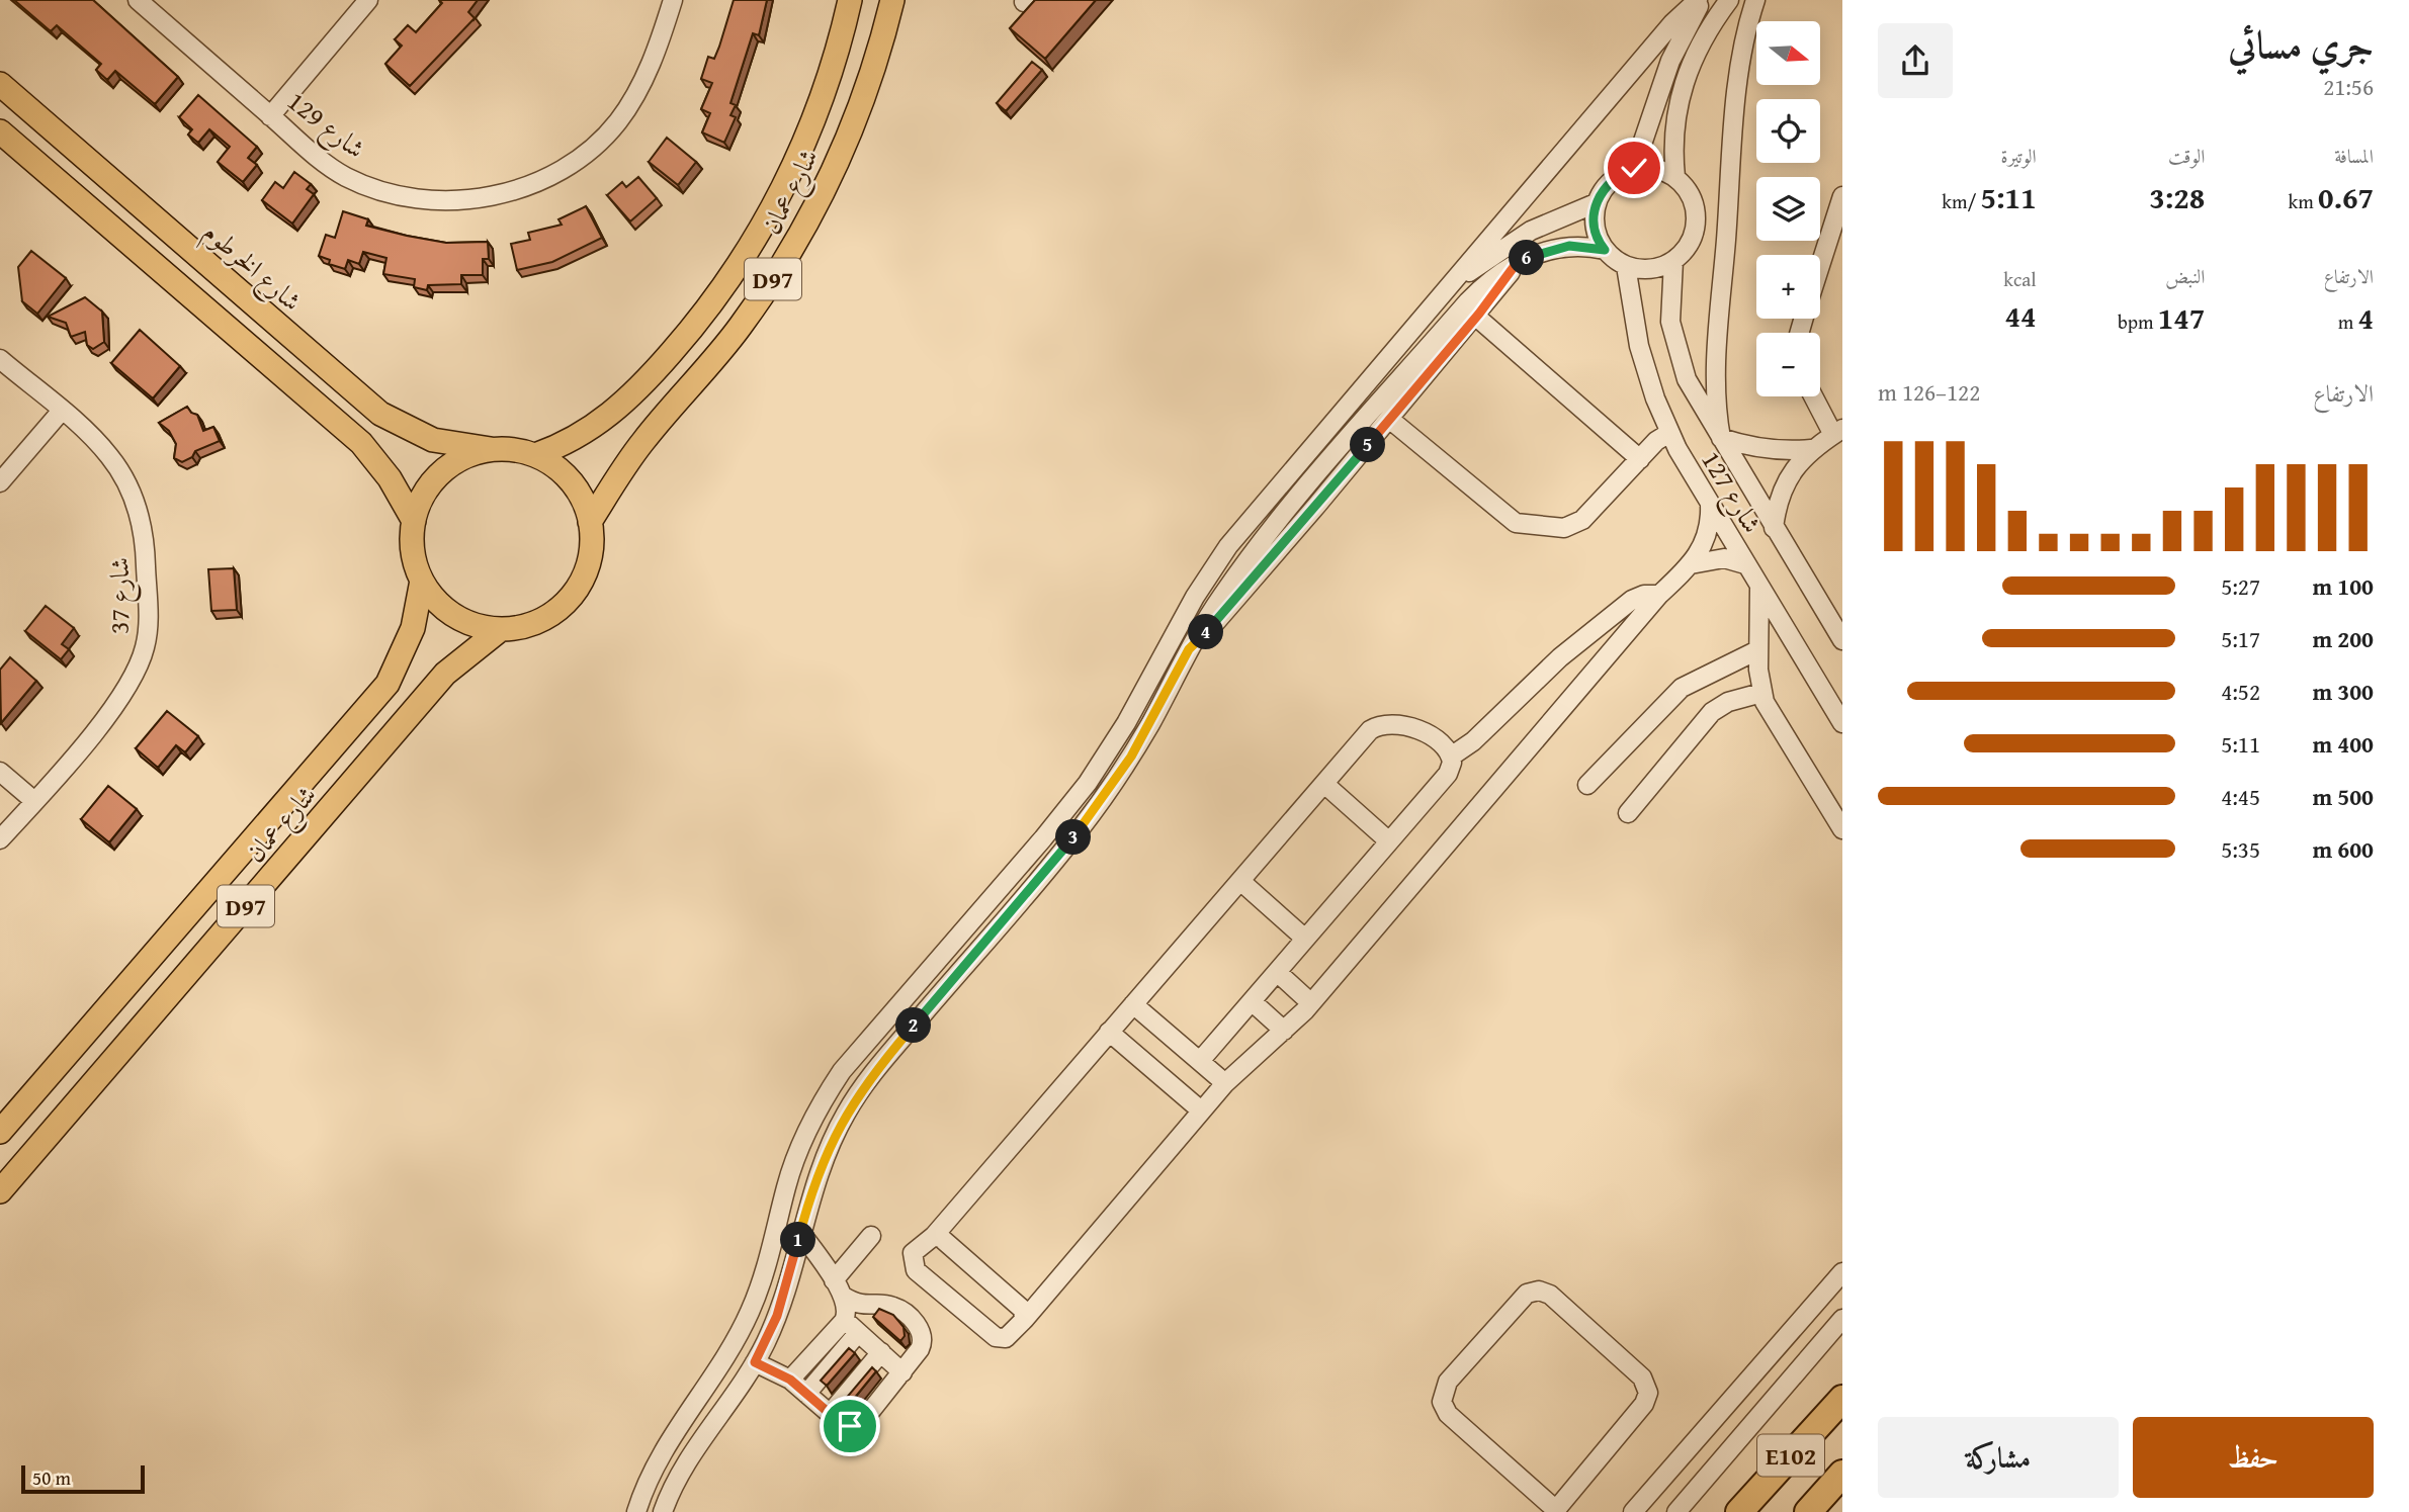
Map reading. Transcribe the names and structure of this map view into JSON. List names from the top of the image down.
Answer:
{
  "streets": {
    "highway": ["E102"],
    "main road": ["شارع عمان", "شارع الخرطوم", "D97"],
    "street": ["شارع 129", "شارع 127", "شارع 37"]
  },
  "crossings": [
    ["شارع عمان", "شارع الخرطوم"]
  ],
  "scale_bar": "50 m",
  "north": "right",
  "page": {
    "heading": ["جري مسائي", "21:56"],
    "map_buttons": ["+", "−"],
    "stats": [
      ["المسافة", "0.67 km"],
      ["الوقت", "3:28"],
      ["الوتيرة", "5:11 /km"],
      ["الارتفاع", "4 m"],
      ["النبض", "147 bpm"],
      ["kcal", "44"]
    ],
    "pins": [
      "6",
      "5",
      "4",
      "3",
      "2",
      "1"
    ],
    "chart": ["الارتفاع", "122–126 m"],
    "list": [
      {
        "name": "100 m",
        "note": "5:27"
      },
      {
        "name": "200 m",
        "note": "5:17"
      },
      {
        "name": "300 m",
        "note": "4:52"
      },
      {
        "name": "400 m",
        "note": "5:11"
      },
      {
        "name": "500 m",
        "note": "4:45"
      },
      {
        "name": "600 m",
        "note": "5:35"
      }
    ],
    "buttons": ["حفظ", "مشاركة"],
    "scale": "50 m"
  }
}
